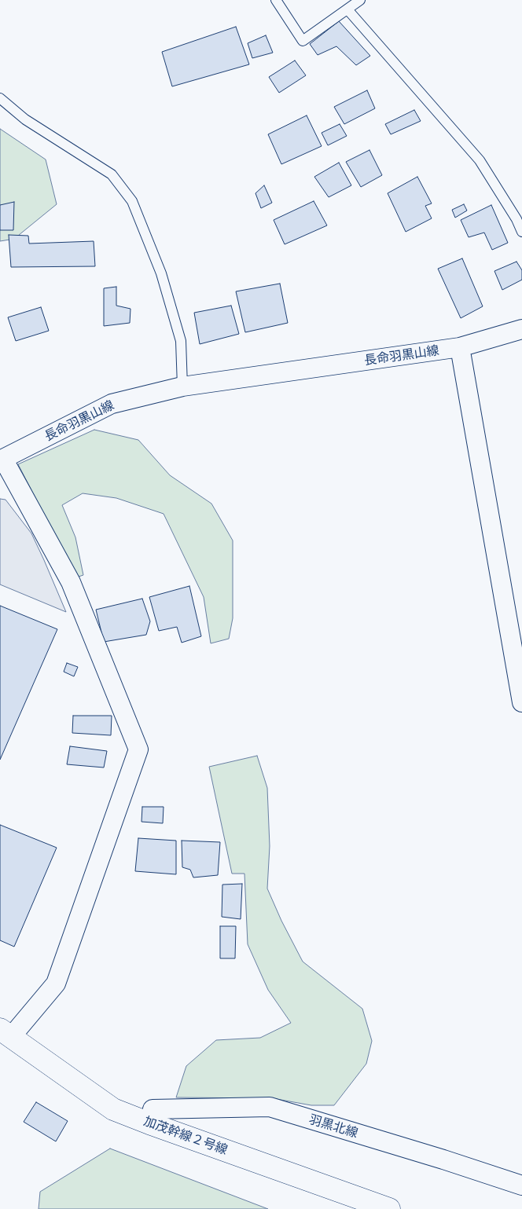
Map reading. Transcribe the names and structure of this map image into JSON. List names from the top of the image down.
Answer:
{
  "streets": {
    "street": ["長命羽黒山線", "羽黒北線", "加茂幹線２号線"]
  },
  "crossings": [
    ["羽黒北線", "加茂幹線２号線"]
  ]
}
